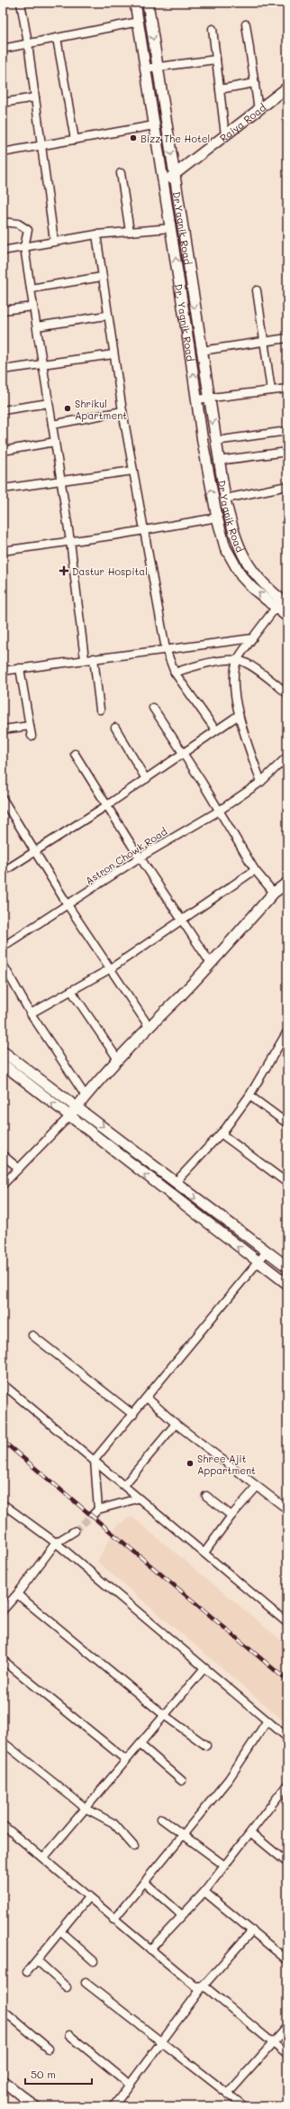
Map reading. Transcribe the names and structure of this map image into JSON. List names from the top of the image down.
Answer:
{
  "streets": {
    "street": [
      "Raiya Road",
      "Dr.Yagnik Road",
      "Dr. Yagnik Road",
      "Astron Chowk Road"
    ]
  },
  "crossings": [
    ["Raiya Road", "Dr.Yagnik Road"],
    ["Raiya Road", "Dr. Yagnik Road"],
    ["Dr.Yagnik Road", "Dr. Yagnik Road"]
  ],
  "places": {
    "other": ["Bizz The Hotel", "Shrikul Apartment", "Shree Ajit Appartment"],
    "health": ["Dastur Hospital"]
  },
  "scale_bar": "50 m"
}
